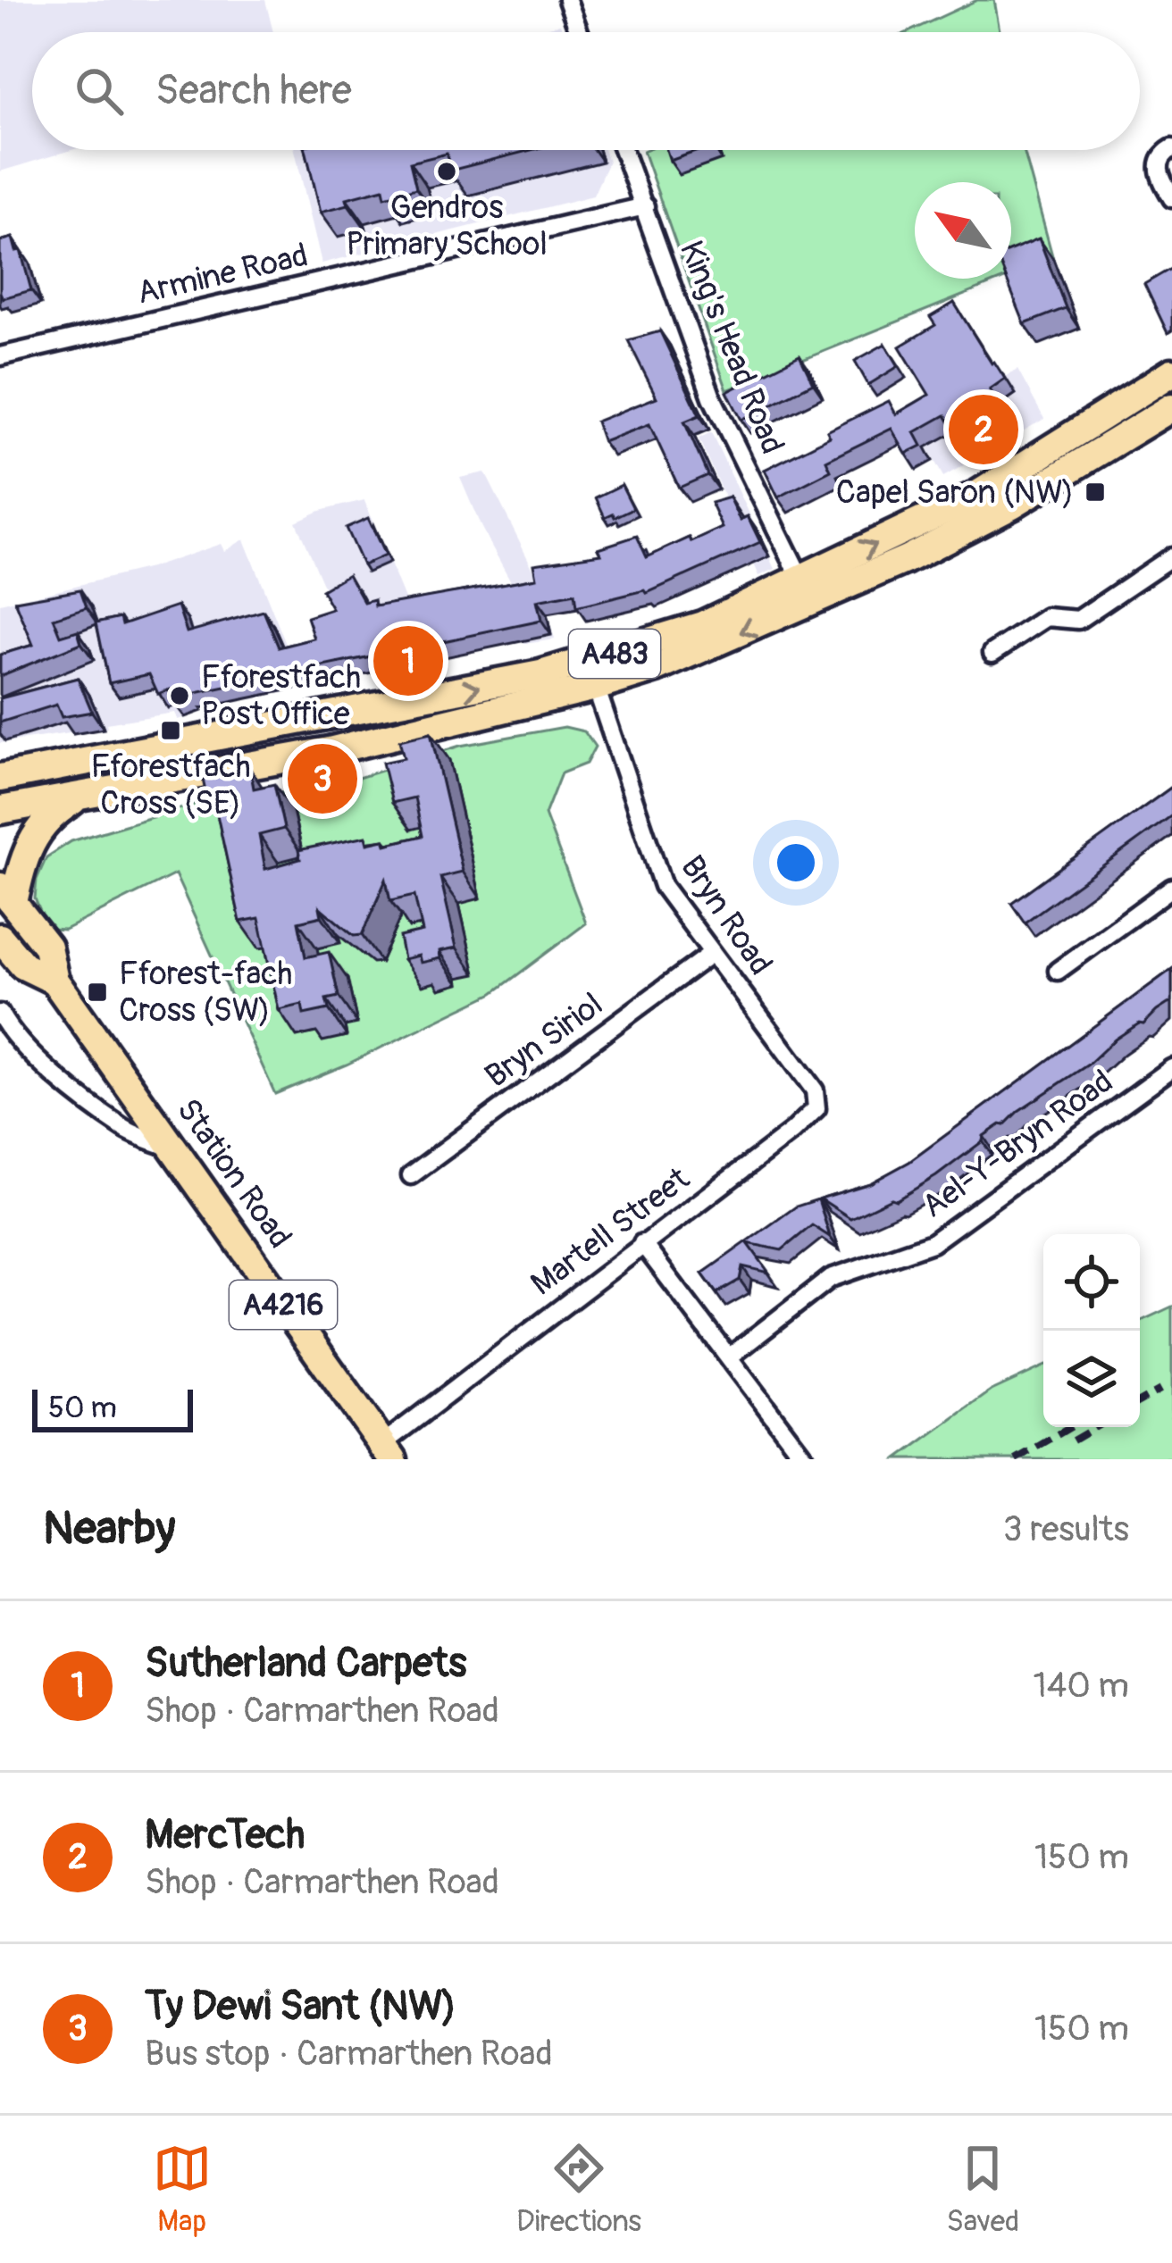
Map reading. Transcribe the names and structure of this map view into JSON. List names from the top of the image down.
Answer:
{
  "streets": {
    "main road": ["A483", "Station Road", "A4216"],
    "street": [
      "Armine Road",
      "King's Head Road",
      "Bryn Road",
      "Bryn Siriol",
      "Ael-Y-Bryn Road",
      "Martell Street"
    ]
  },
  "crossings": [
    ["Armine Road", "King's Head Road"],
    ["King's Head Road", "A483"],
    ["A483", "Bryn Road"],
    ["Bryn Road", "Bryn Siriol"],
    ["Bryn Road", "Martell Street"],
    ["Station Road", "Martell Street"]
  ],
  "places": {
    "other": ["Gendros Primary School", "Fforestfach Post Office"],
    "transit": ["Capel Saron (NW)", "Fforestfach Cross (SE)", "Fforest-fach Cross (SW)"]
  },
  "scale_bar": "50 m",
  "north": "top left",
  "page": {
    "search": "Search here",
    "pins": ["2", "1", "3"],
    "scale": "50 m",
    "heading": ["Nearby", "3 results"],
    "list": [
      {
        "mark": "1",
        "name": "Sutherland Carpets",
        "note": "Shop · Carmarthen Road",
        "value": "140 m"
      },
      {
        "mark": "2",
        "name": "MercTech",
        "note": "Shop · Carmarthen Road",
        "value": "150 m"
      },
      {
        "mark": "3",
        "name": "Ty Dewi Sant (NW)",
        "note": "Bus stop · Carmarthen Road",
        "value": "150 m"
      }
    ],
    "nav": ["Map", "Directions", "Saved"]
  }
}
